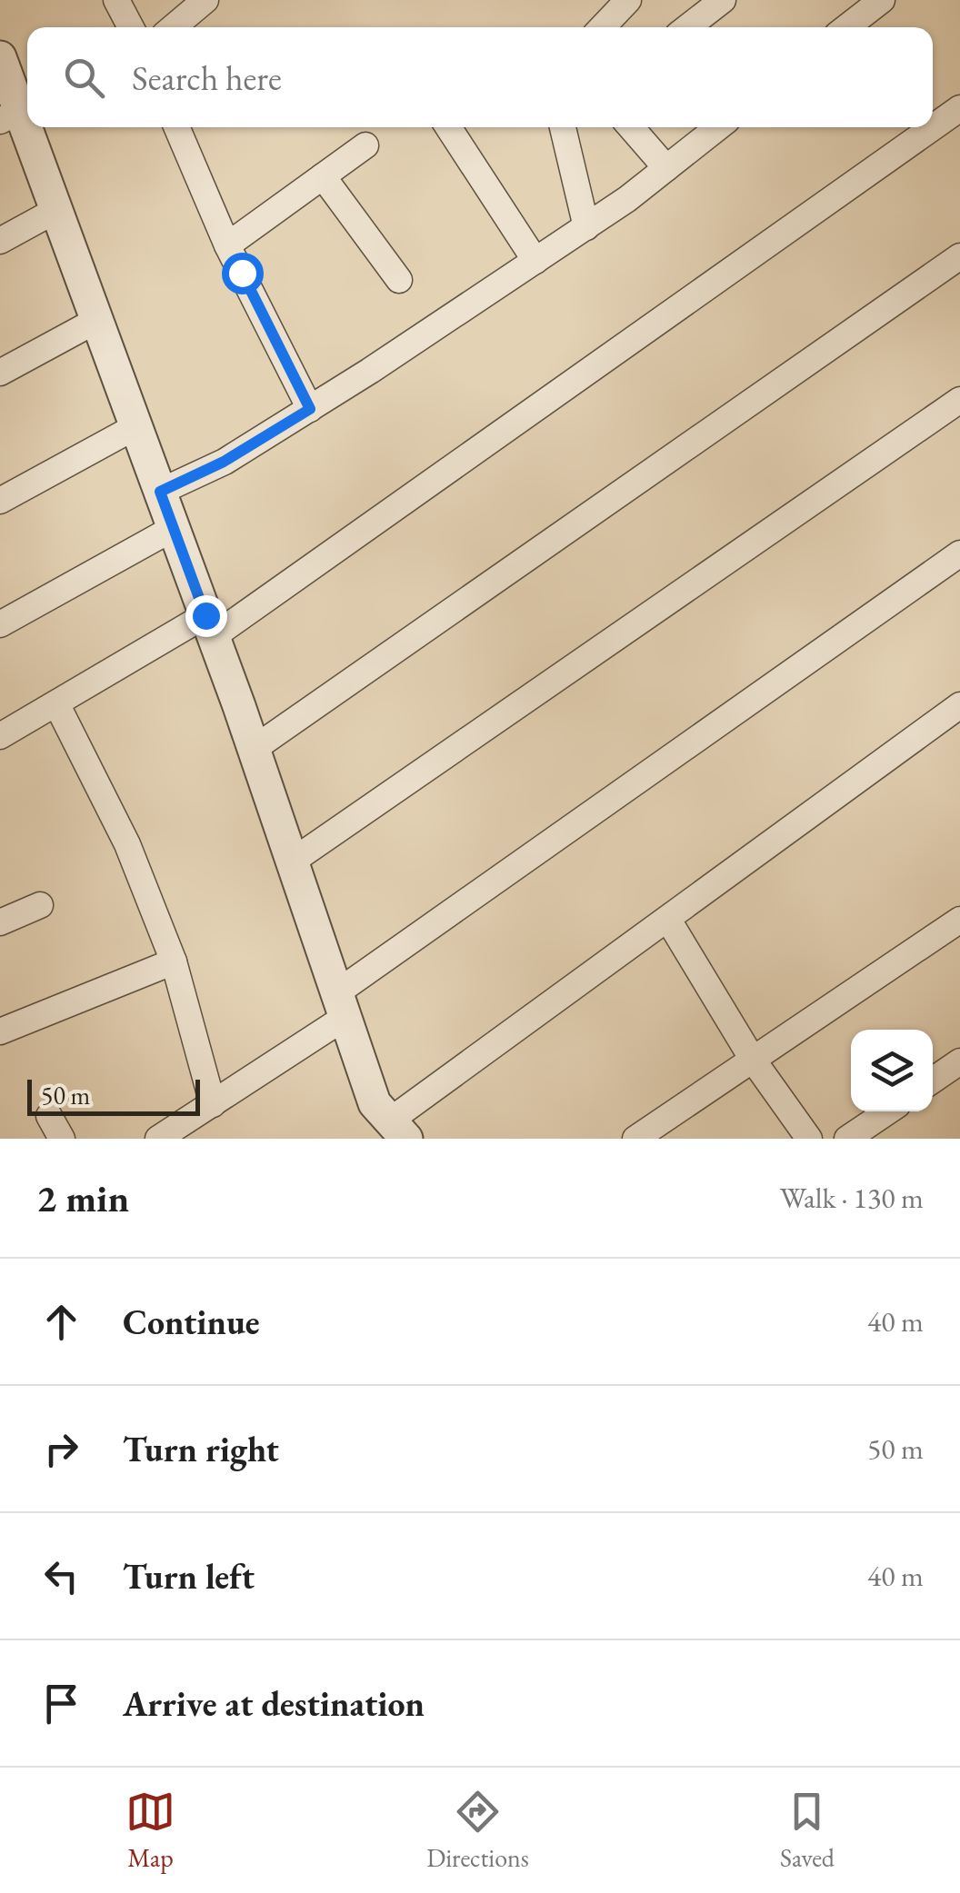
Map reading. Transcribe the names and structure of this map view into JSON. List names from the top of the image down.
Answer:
{
  "scale_bar": "50 m",
  "page": {
    "search": "Search here",
    "scale": "50 m",
    "heading": ["2 min", "Walk · 130 m"],
    "list": [
      ["Continue", "40 m"],
      ["Turn right", "50 m"],
      ["Turn left", "40 m"],
      "Arrive at destination"
    ],
    "nav": ["Map", "Directions", "Saved"]
  }
}
